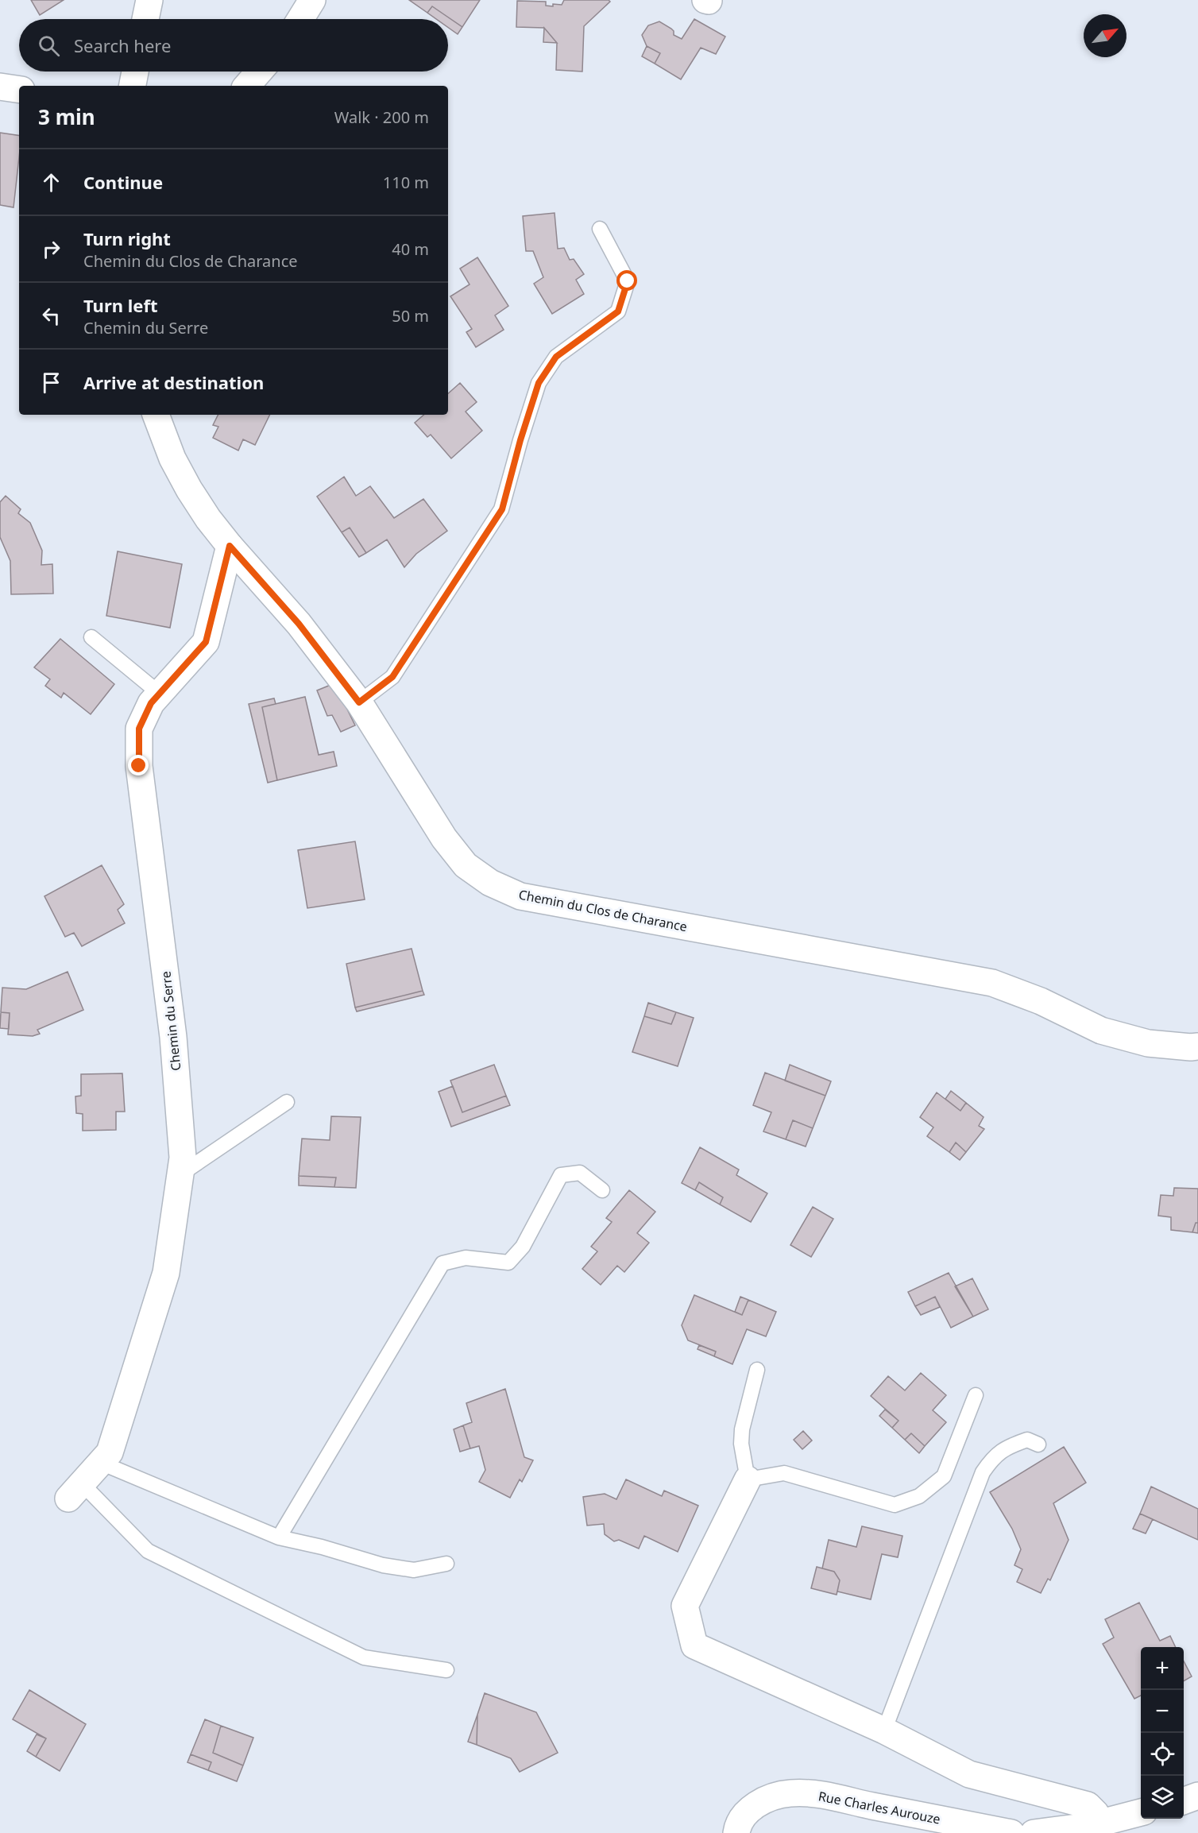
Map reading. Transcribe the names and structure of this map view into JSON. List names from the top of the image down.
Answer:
{
  "streets": {
    "street": ["Chemin du Clos de Charance", "Chemin du Serre", "Rue Charles Aurouze"]
  },
  "crossings": [
    ["Chemin du Clos de Charance", "Chemin du Serre"]
  ],
  "north": "top right",
  "page": {
    "search": "Search here",
    "heading": ["3 min", "Walk · 200 m"],
    "list": [
      ["Continue", "110 m"],
      ["Turn right", "Chemin du Clos de Charance", "40 m"],
      ["Turn left", "Chemin du Serre", "50 m"],
      "Arrive at destination"
    ],
    "map_buttons": ["+", "−"]
  }
}
